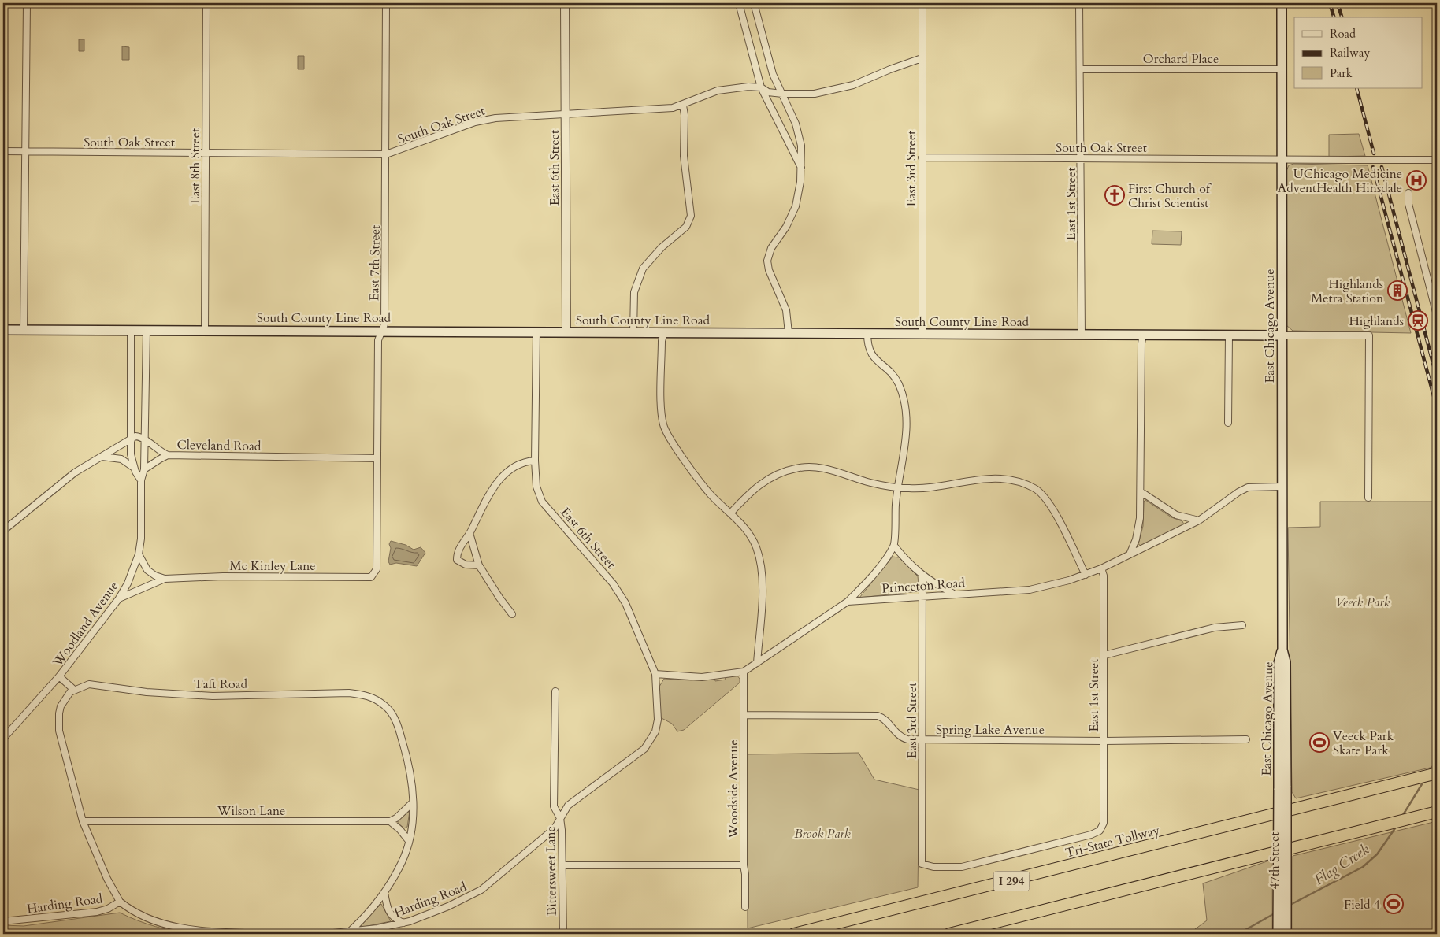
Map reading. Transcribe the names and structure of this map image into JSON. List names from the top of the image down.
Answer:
{
  "streets": {
    "highway": ["Tri-State Tollway", "I 294"],
    "main road": ["South County Line Road", "East Chicago Avenue", "47th Street"],
    "street": [
      "Orchard Place",
      "South Oak Street",
      "East 8th Street",
      "East 6th Street",
      "East 3rd Street",
      "East 1st Street",
      "East 7th Street",
      "Cleveland Road",
      "Mc Kinley Lane",
      "Princeton Road",
      "Woodland Avenue",
      "Taft Road",
      "Spring Lake Avenue",
      "Woodside Avenue",
      "Wilson Lane",
      "Bittersweet Lane",
      "Harding Road"
    ]
  },
  "crossings": [
    ["Orchard Place", "East 1st Street"],
    ["Orchard Place", "East Chicago Avenue"],
    ["South Oak Street", "East 8th Street"],
    ["South Oak Street", "East 6th Street"],
    ["South Oak Street", "East 3rd Street"],
    ["South Oak Street", "East 1st Street"],
    ["South Oak Street", "East 7th Street"],
    ["South Oak Street", "East Chicago Avenue"],
    ["East 8th Street", "South County Line Road"],
    ["East 6th Street", "South County Line Road"],
    ["East 6th Street", "Princeton Road"],
    ["East 6th Street", "Bittersweet Lane"],
    ["East 6th Street", "Harding Road"],
    ["East 3rd Street", "East 1st Street"],
    ["East 3rd Street", "South County Line Road"],
    ["East 3rd Street", "Princeton Road"],
    ["East 3rd Street", "Spring Lake Avenue"],
    ["East 1st Street", "South County Line Road"],
    ["East 1st Street", "Princeton Road"],
    ["East 1st Street", "Spring Lake Avenue"],
    ["East 7th Street", "South County Line Road"],
    ["East 7th Street", "Cleveland Road"],
    ["East 7th Street", "Mc Kinley Lane"],
    ["South County Line Road", "East Chicago Avenue"],
    ["South County Line Road", "Woodland Avenue"],
    ["East Chicago Avenue", "Princeton Road"],
    ["East Chicago Avenue", "47th Street"],
    ["Cleveland Road", "Woodland Avenue"],
    ["Mc Kinley Lane", "Woodland Avenue"],
    ["Princeton Road", "Woodside Avenue"],
    ["Spring Lake Avenue", "Woodside Avenue"],
    ["Bittersweet Lane", "Harding Road"]
  ],
  "water": ["Flag Creek"],
  "parks": ["Veeck Park", "Brook Park"],
  "places": {
    "hospital": ["UChicago Medicine AdventHealth Hinsdale"],
    "church": ["First Church of Christ Scientist"],
    "building": ["Highlands Metra Station"],
    "station": ["Highlands"],
    "sports": ["Veeck Park Skate Park", "Field 4"]
  },
  "legend": ["Road", "Railway", "Park"]
}
